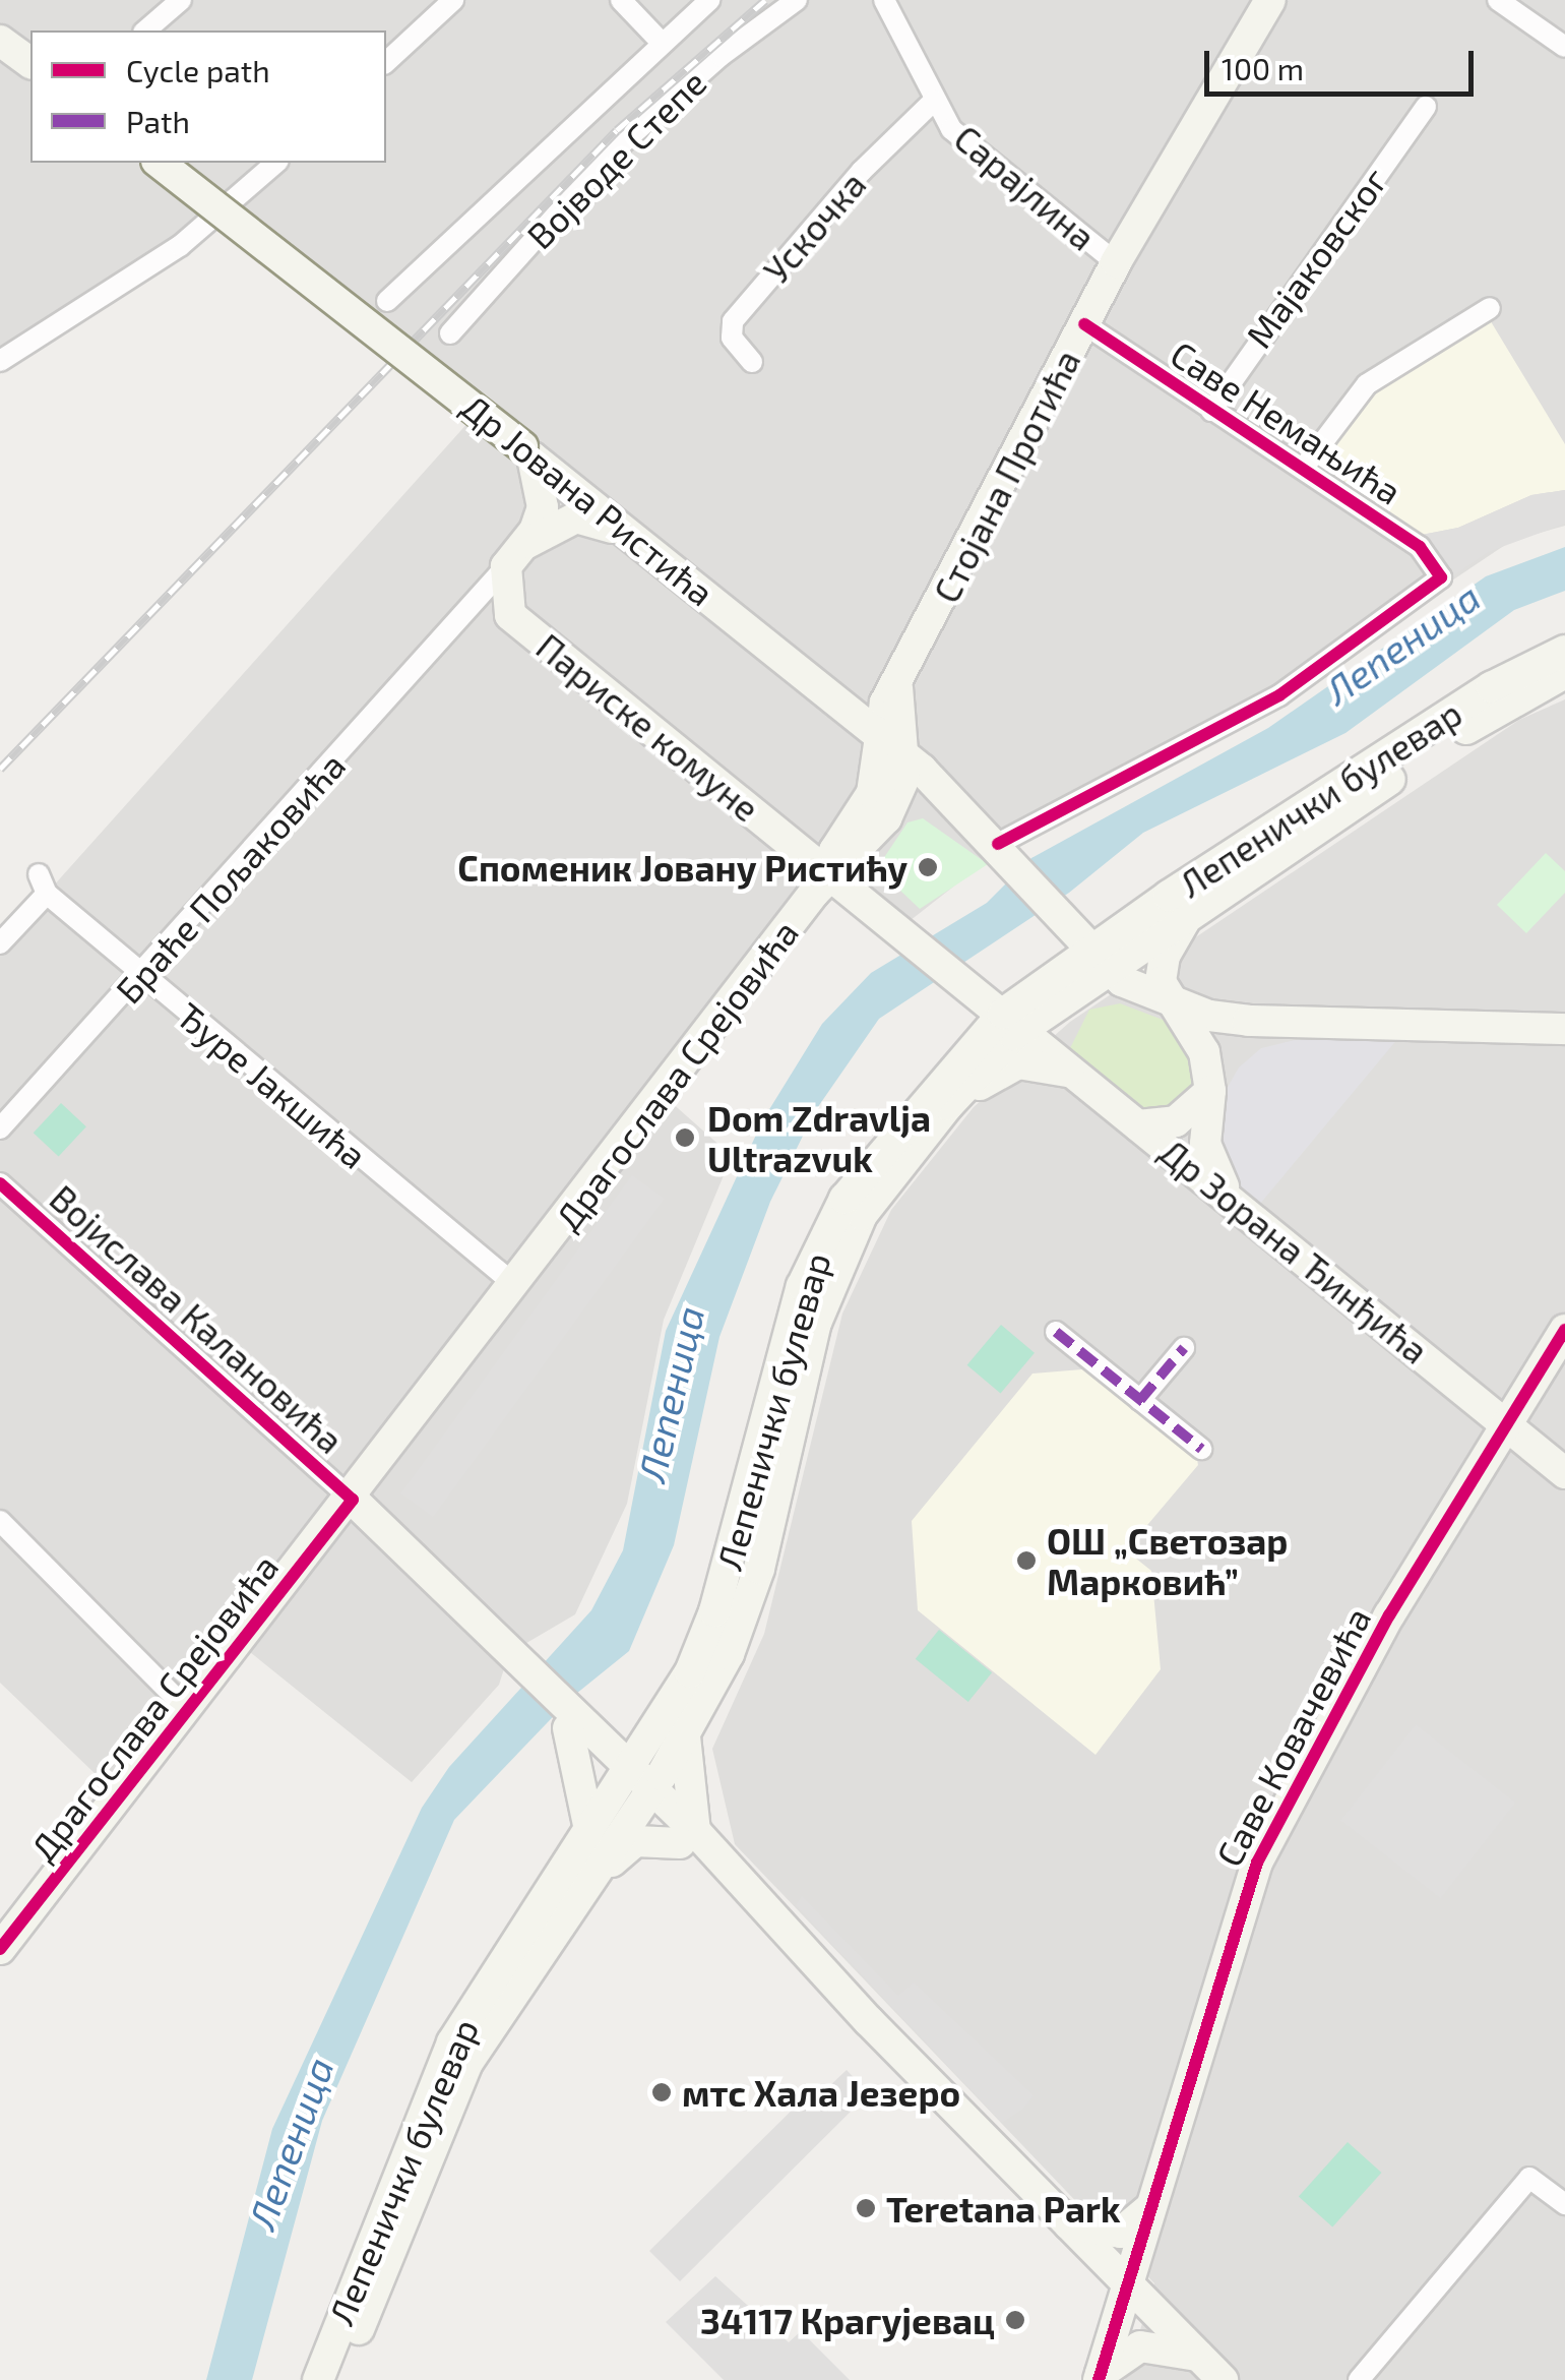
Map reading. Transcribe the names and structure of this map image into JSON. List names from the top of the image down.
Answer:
{
  "streets": {
    "main road": [
      "Стојана Протића",
      "Др Јована Ристића",
      "Париске комуне",
      "Лепенички булевар",
      "Драгослава Срејовића",
      "Др Зорана Ђинђића",
      "Војислава Калановића",
      "Саве Ковачевића"
    ],
    "street": [
      "Војводе Степе",
      "Сарајлина",
      "Ускочка",
      "Мајаковског",
      "Саве Немањића",
      "Браће Пољаковића",
      "Ђуре Јакшића"
    ]
  },
  "crossings": [
    ["Сарајлина", "Ускочка"],
    ["Сарајлина", "Стојана Протића"],
    ["Мајаковског", "Саве Немањића"],
    ["Саве Немањића", "Стојана Протића"],
    ["Саве Немањића", "Др Јована Ристића"],
    ["Стојана Протића", "Драгослава Срејовића"],
    ["Др Јована Ристића", "Лепенички булевар"],
    ["Др Јована Ристића", "Драгослава Срејовића"],
    ["Париске комуне", "Браће Пољаковића"],
    ["Париске комуне", "Драгослава Срејовића"],
    ["Париске комуне", "Др Зорана Ђинђића"],
    ["Лепенички булевар", "Др Зорана Ђинђића"],
    ["Лепенички булевар", "Војислава Калановића"],
    ["Браће Пољаковића", "Ђуре Јакшића"],
    ["Драгослава Срејовића", "Ђуре Јакшића"],
    ["Драгослава Срејовића", "Војислава Калановића"],
    ["Др Зорана Ђинђића", "Саве Ковачевића"],
    ["Војислава Калановића", "Саве Ковачевића"]
  ],
  "water": ["Лепеница"],
  "places": [
    "Споменик Јовану Ристићу",
    "Dom Zdravlja Ultrazvuk",
    "ОШ „Светозар Марковић”",
    "мтс Хала Језеро",
    "Teretana Park",
    "34117 Крагујевац"
  ],
  "legend": ["Cycle path", "Path"],
  "scale_bar": "100 m"
}
